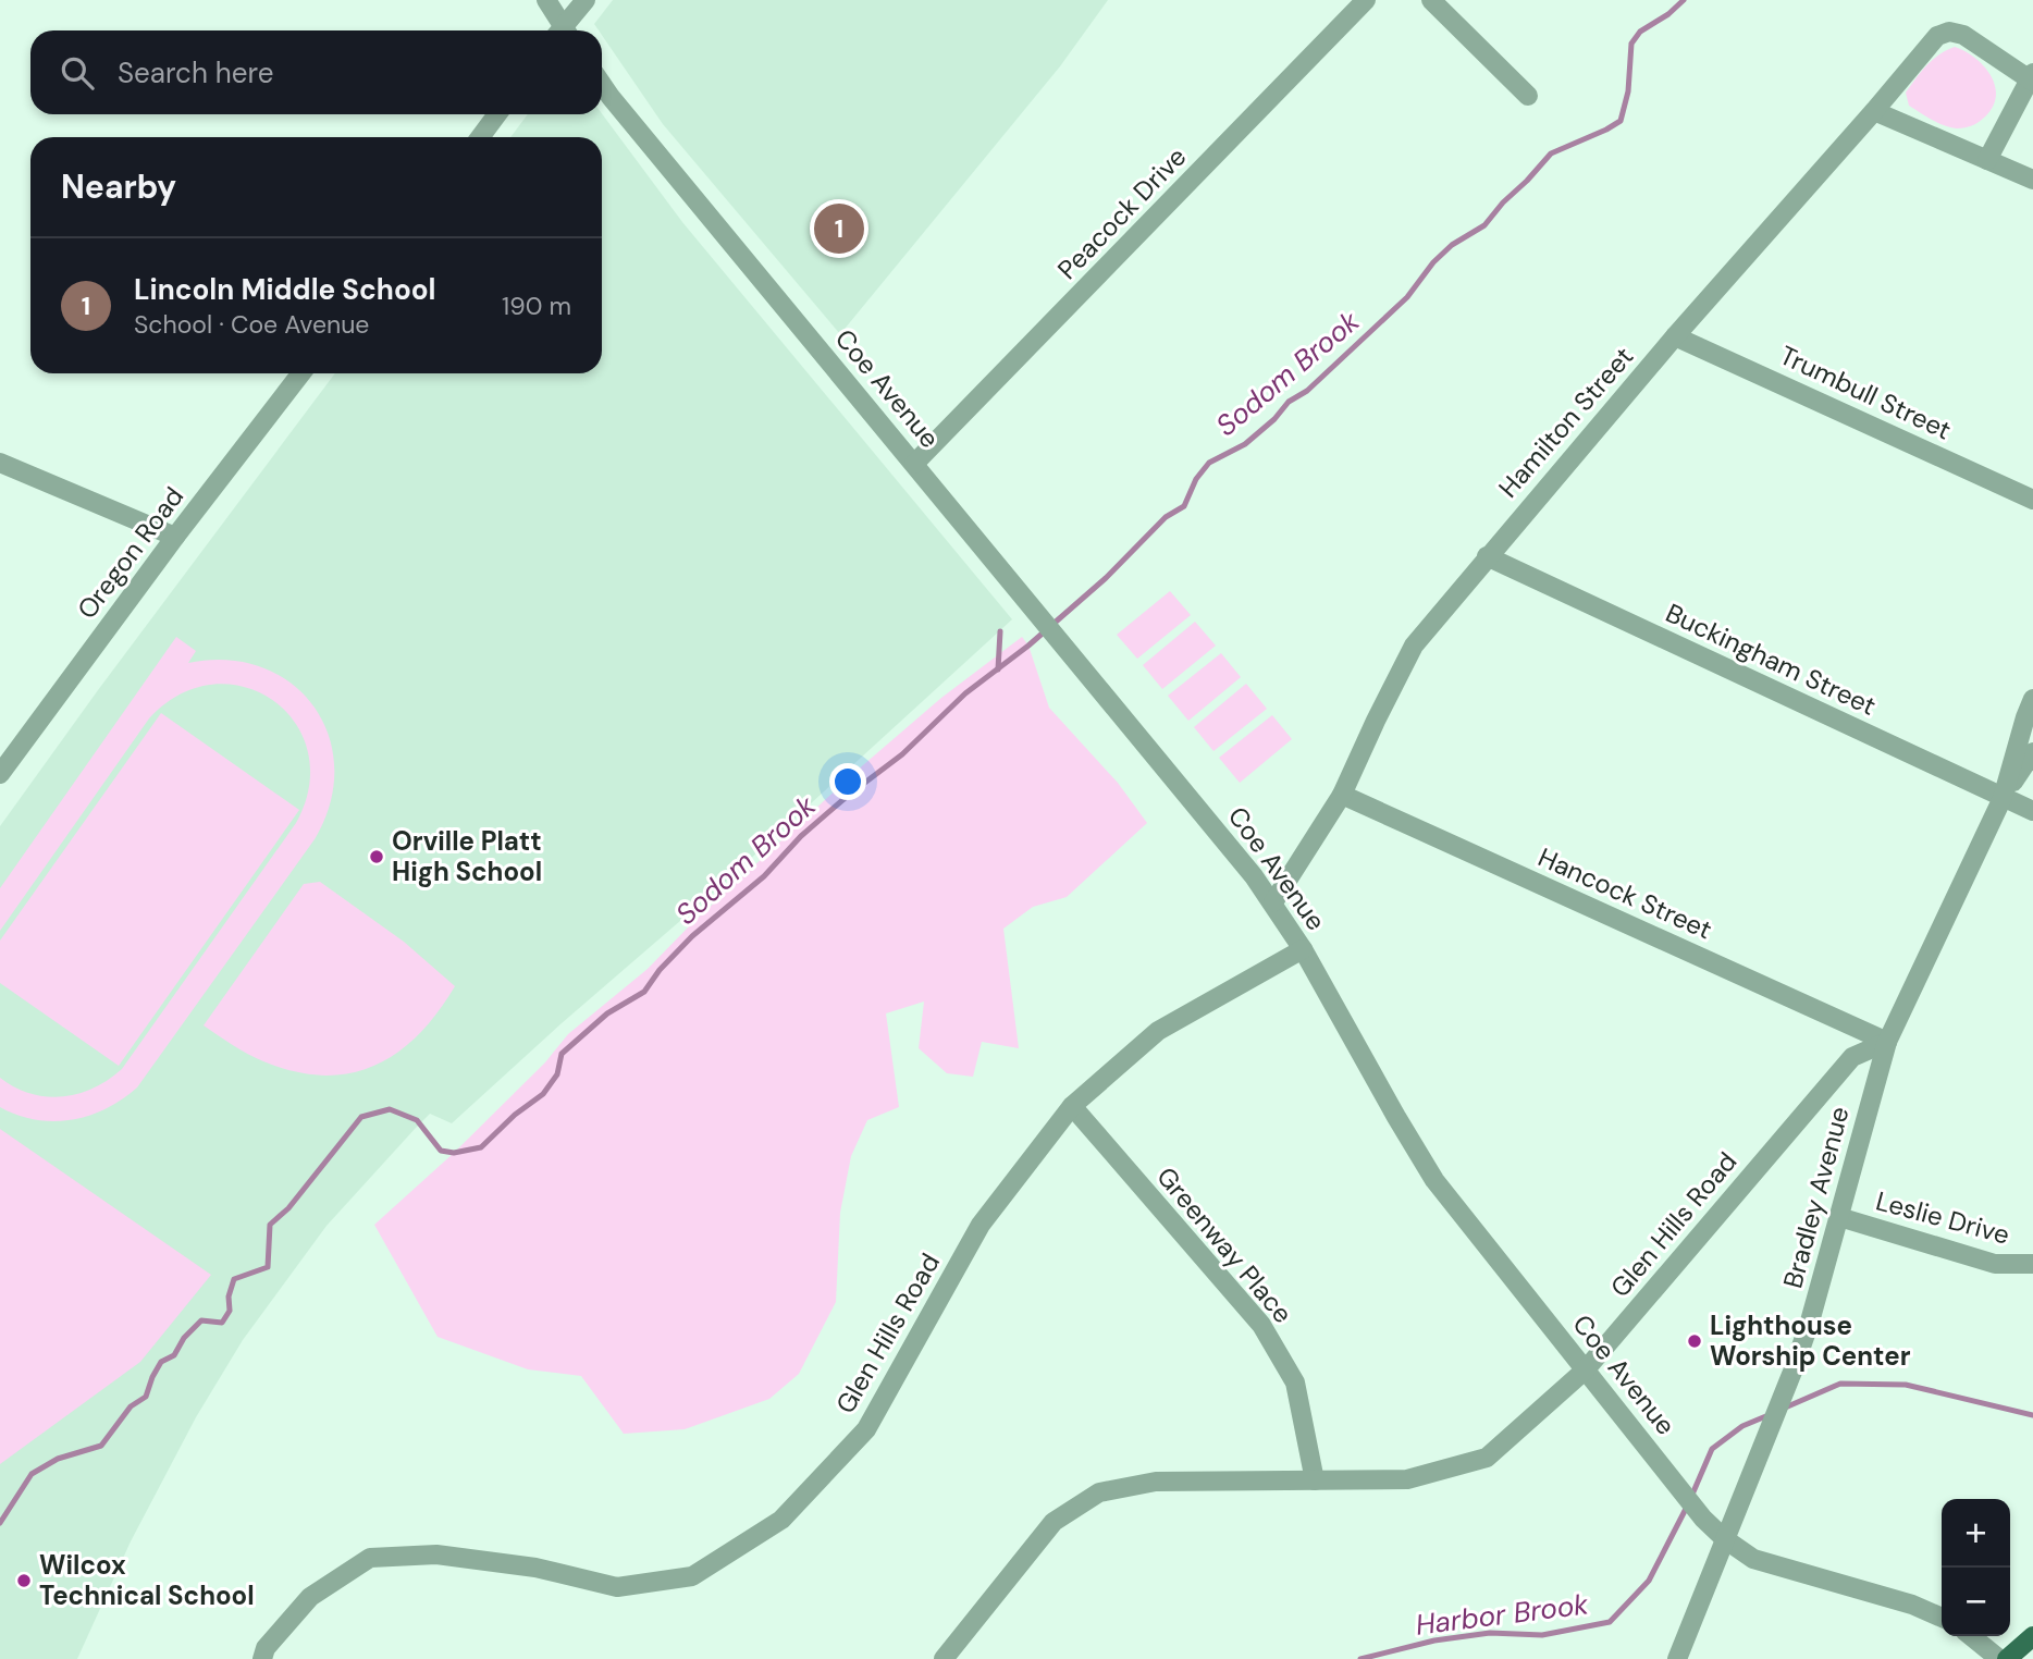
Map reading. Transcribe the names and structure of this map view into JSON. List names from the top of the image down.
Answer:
{
  "streets": {
    "street": [
      "Peacock Drive",
      "Coe Avenue",
      "Trumbull Street",
      "Hamilton Street",
      "Oregon Road",
      "Buckingham Street",
      "Hancock Street",
      "Bradley Avenue",
      "Leslie Drive",
      "Glen Hills Road",
      "Greenway Place"
    ]
  },
  "crossings": [
    ["Peacock Drive", "Coe Avenue"],
    ["Coe Avenue", "Hamilton Street"],
    ["Coe Avenue", "Bradley Avenue"],
    ["Coe Avenue", "Glen Hills Road"],
    ["Trumbull Street", "Hamilton Street"],
    ["Hamilton Street", "Buckingham Street"],
    ["Hamilton Street", "Hancock Street"],
    ["Buckingham Street", "Bradley Avenue"],
    ["Hancock Street", "Bradley Avenue"],
    ["Hancock Street", "Glen Hills Road"],
    ["Bradley Avenue", "Leslie Drive"],
    ["Bradley Avenue", "Glen Hills Road"],
    ["Glen Hills Road", "Greenway Place"]
  ],
  "water": ["Sodom Brook", "Harbor Brook"],
  "places": ["Orville Platt High School", "Lighthouse Worship Center", "Wilcox Technical School"],
  "page": {
    "search": "Search here",
    "heading": "Nearby",
    "pins": "1",
    "list": [
      {
        "mark": "1",
        "name": "Lincoln Middle School",
        "note": "School · Coe Avenue",
        "value": "190 m"
      }
    ],
    "map_buttons": ["+", "−"]
  }
}
